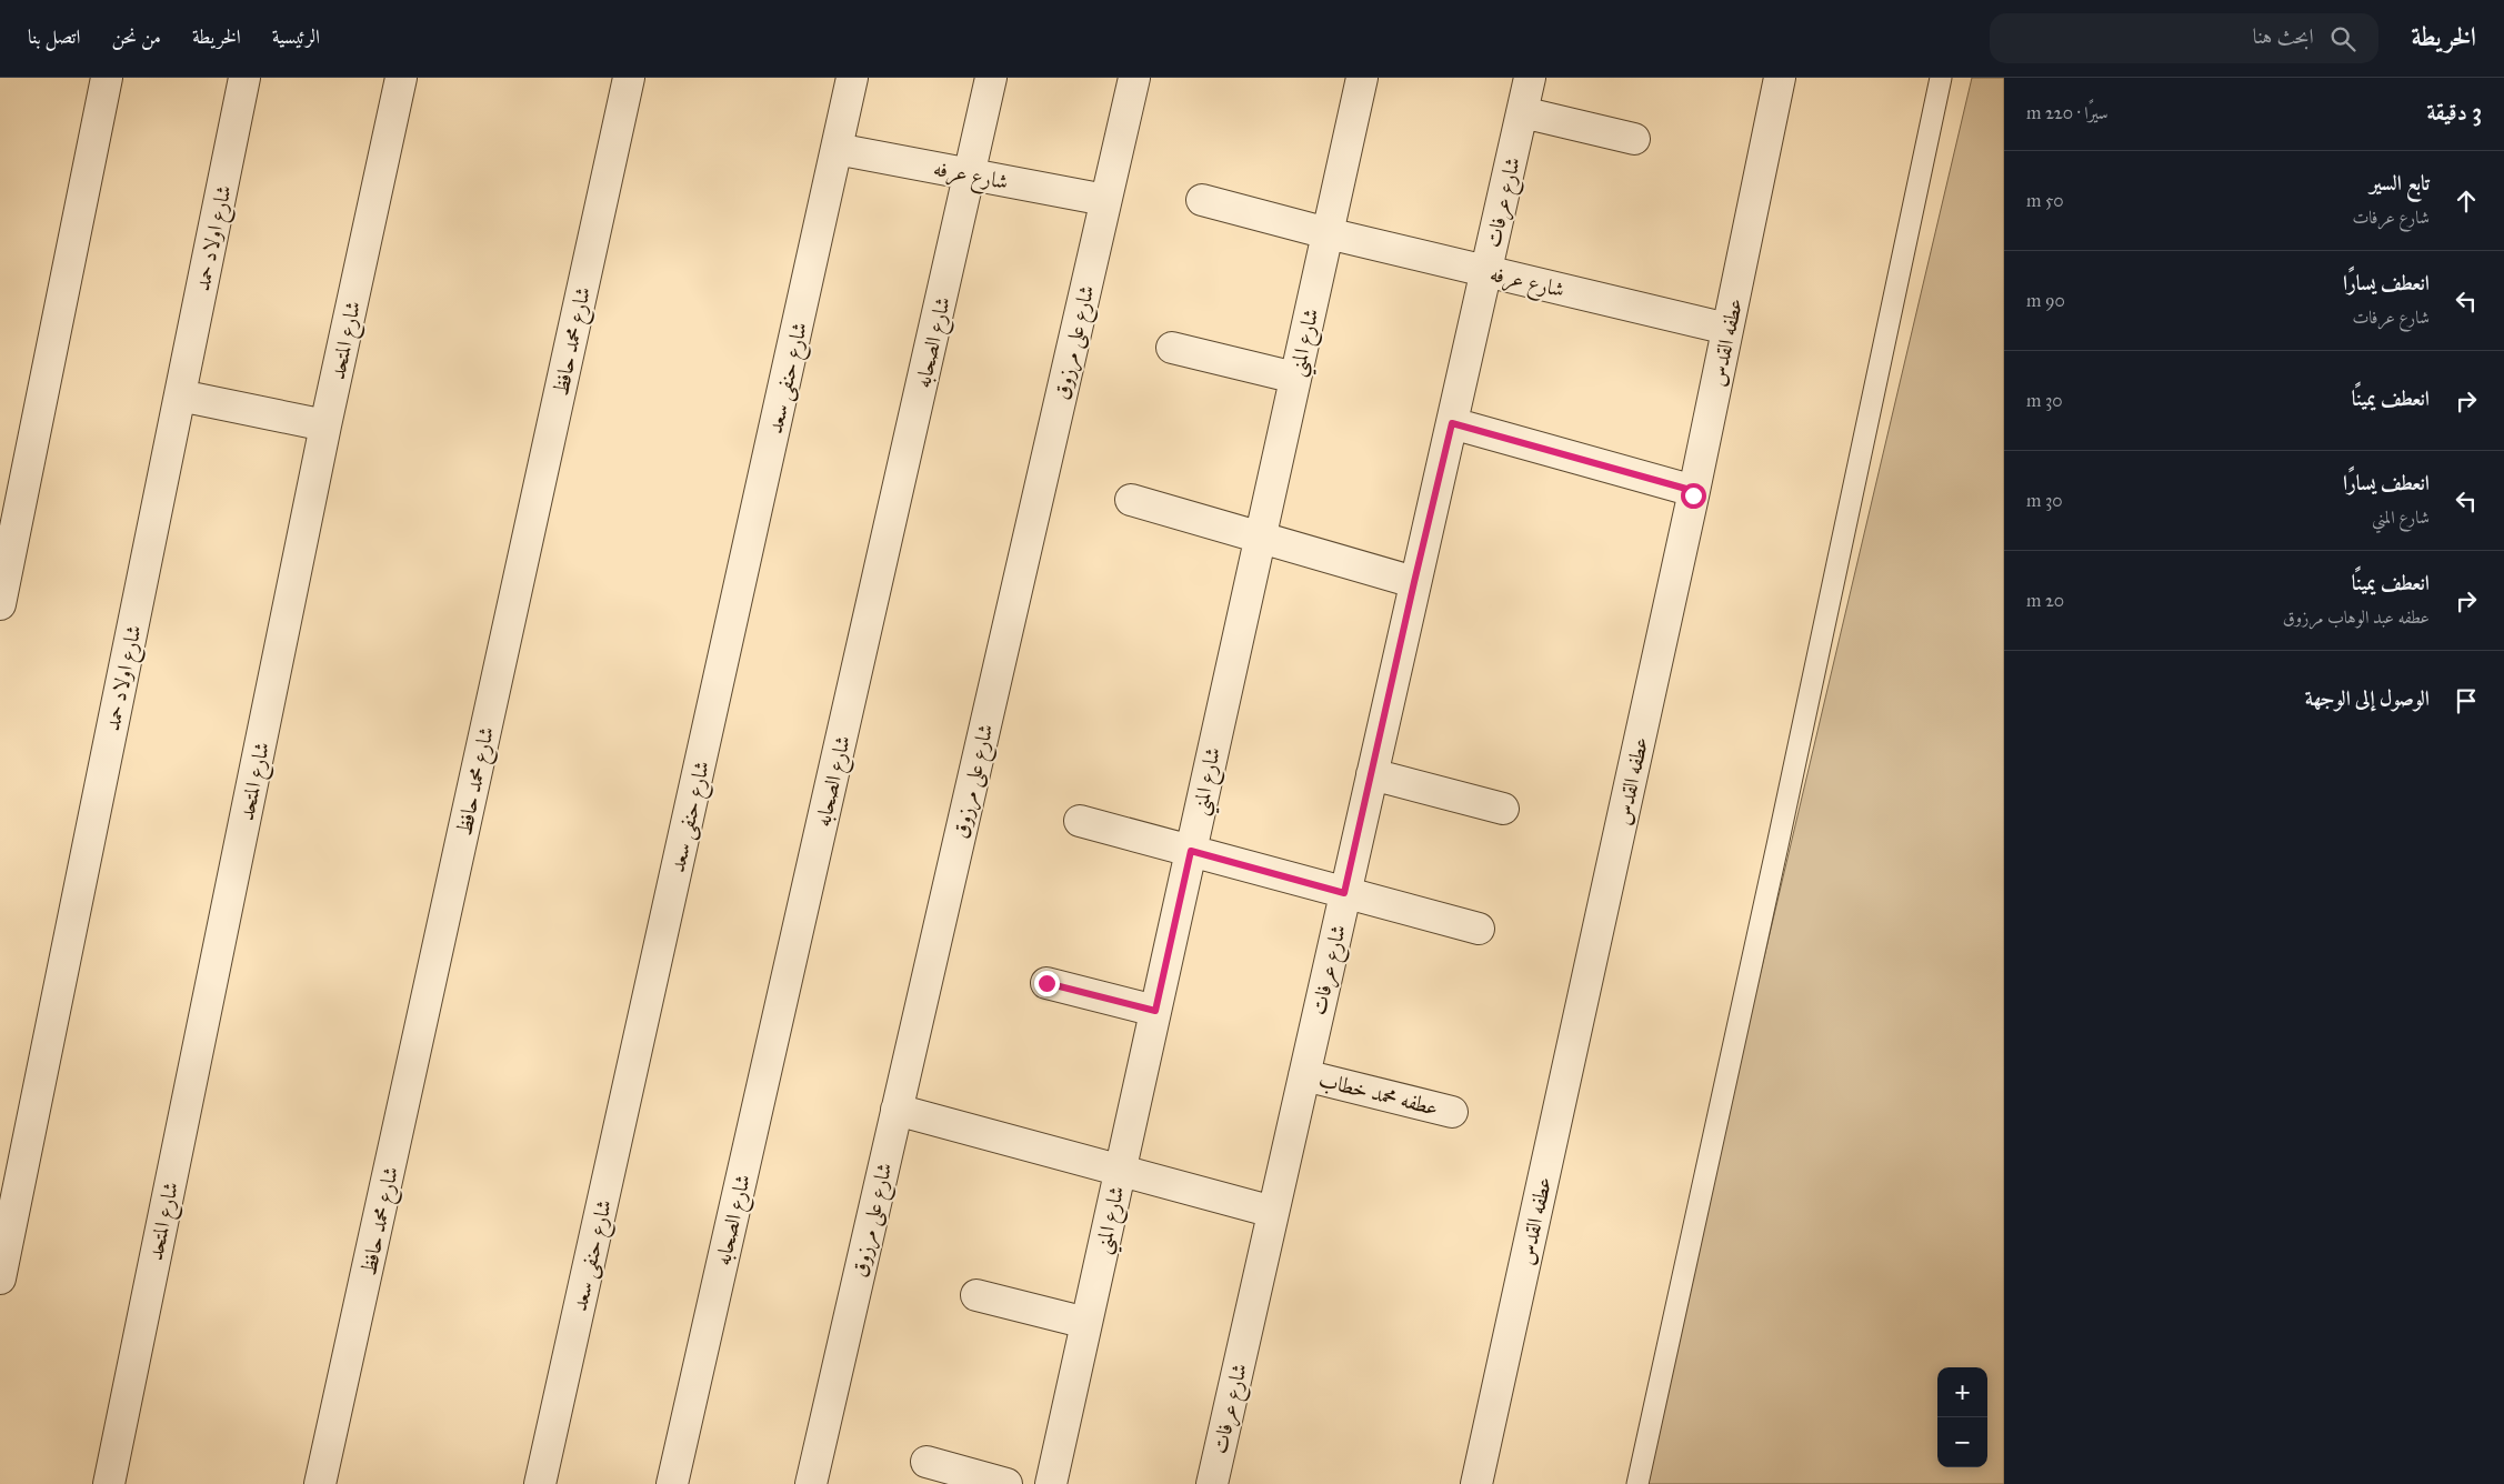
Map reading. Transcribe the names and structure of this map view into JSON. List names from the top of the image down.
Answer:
{
  "streets": {
    "street": [
      "شارع عرفه",
      "شارع عرفات",
      "شارع اولاد حمد",
      "شارع المتحد",
      "شارع محمد حافظ",
      "شارع الصحابه",
      "شارع على مرزوق",
      "شارع المني",
      "عطفه القدس",
      "شارع حنفى سعد",
      "عطفه محمد خطاب"
    ]
  },
  "crossings": [
    ["شارع عرفه", "شارع عرفات"],
    ["شارع عرفه", "شارع الصحابه"],
    ["شارع عرفه", "شارع على مرزوق"],
    ["شارع عرفه", "شارع المني"],
    ["شارع عرفه", "عطفه القدس"],
    ["شارع عرفه", "شارع حنفى سعد"],
    ["شارع عرفات", "عطفه محمد خطاب"]
  ],
  "page": {
    "header": "الخريطة",
    "search": "ابحث هنا",
    "nav": [
      "الرئيسية",
      "الخريطة",
      "من نحن",
      "اتصل بنا"
    ],
    "heading": ["3 دقيقة", "سيرًا · 220 m"],
    "list": [
      ["تابع السير", "شارع عرفات", "50 m"],
      ["انعطف يسارًا", "شارع عرفات", "90 m"],
      ["انعطف يمينًا", "30 m"],
      ["انعطف يسارًا", "شارع المني", "30 m"],
      ["انعطف يمينًا", "عطفه عبد الوهاب مرزوق", "20 m"],
      "الوصول إلى الوجهة"
    ],
    "map_buttons": ["+", "−"]
  }
}
